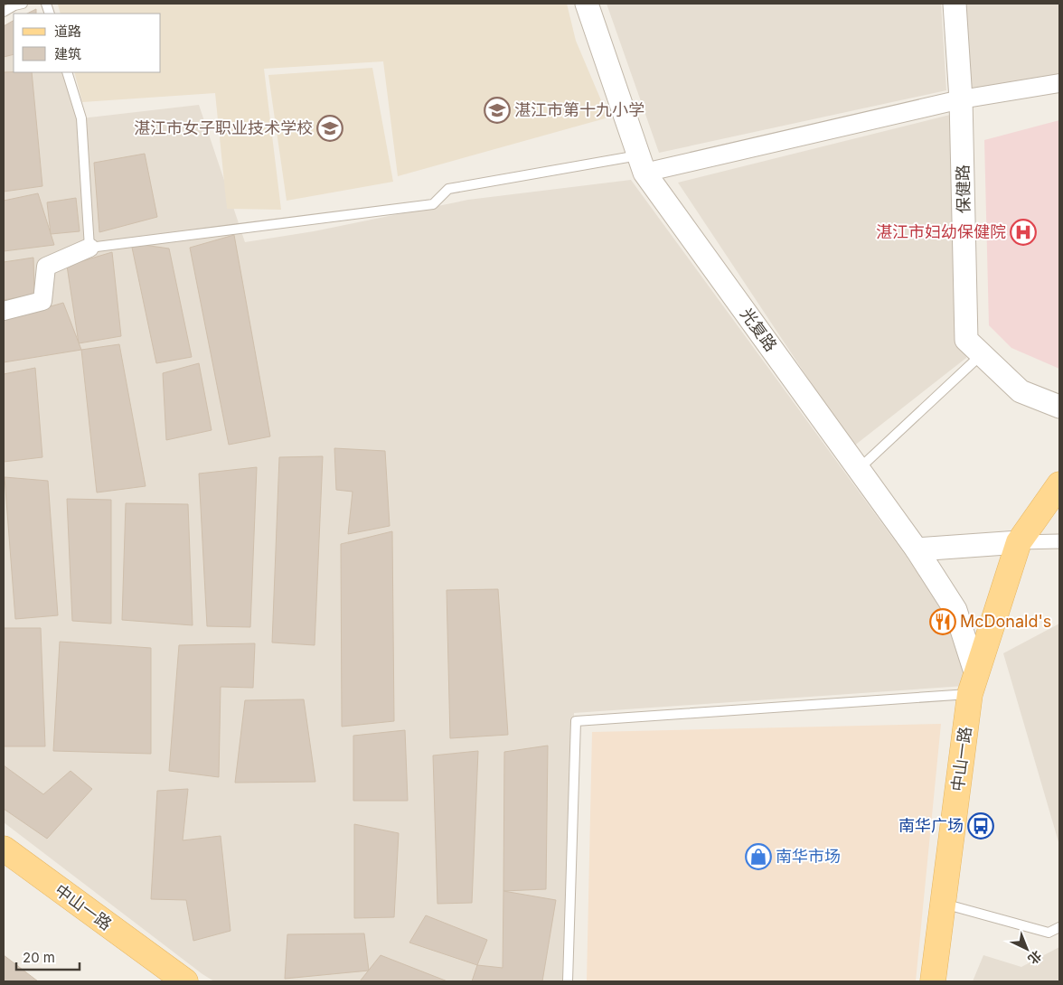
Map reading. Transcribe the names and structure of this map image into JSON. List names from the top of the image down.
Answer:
{
  "streets": {
    "main road": ["中山一路"],
    "street": ["保健路", "光复路"]
  },
  "crossings": [
    ["光复路", "中山一路"]
  ],
  "places": {
    "school or university": ["湛江市第十九小学", "湛江市女子职业技术学校"],
    "hospital": ["湛江市妇幼保健院"],
    "restaurant": ["McDonald's"],
    "bus stop": ["南华广场"],
    "shop": ["南华市场"]
  },
  "legend": ["道路", "建筑"],
  "scale_bar": "20 m",
  "north": "bottom right"
}
